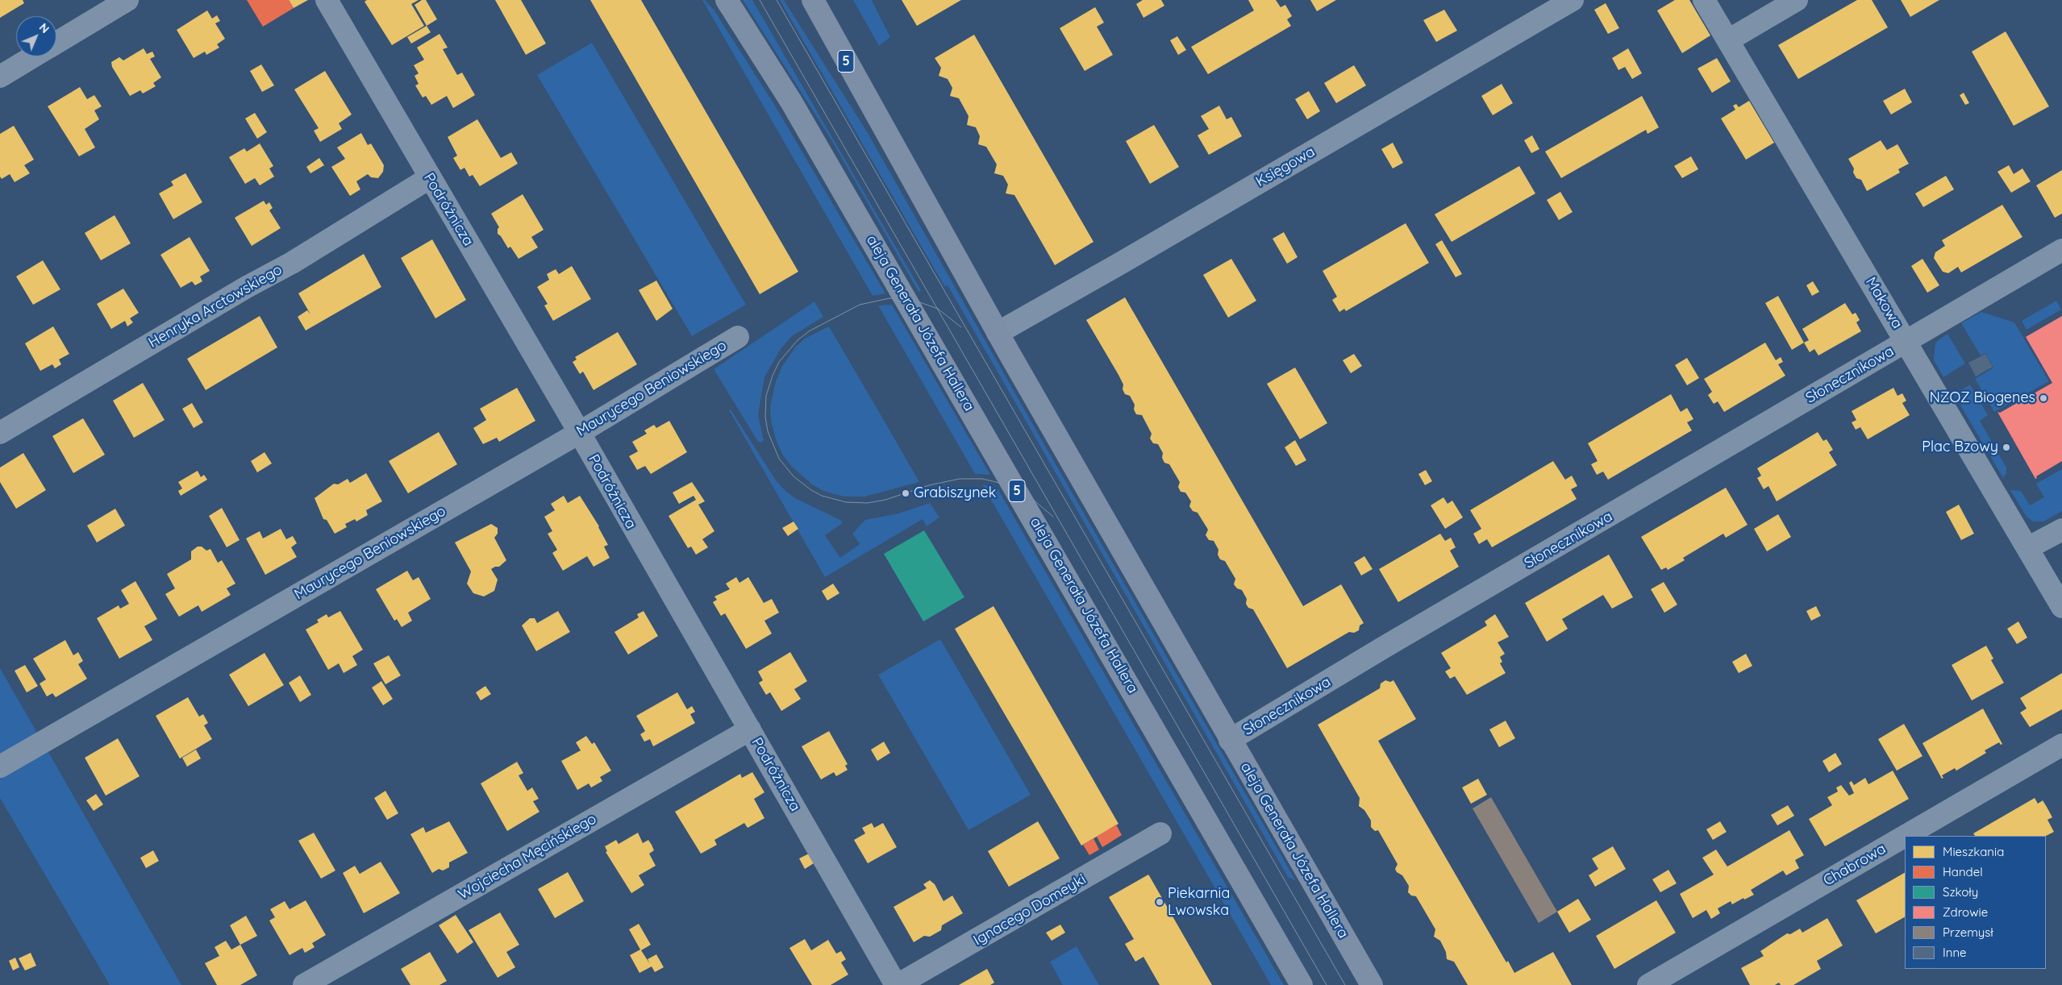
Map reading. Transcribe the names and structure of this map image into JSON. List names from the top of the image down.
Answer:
{
  "streets": {
    "main road": ["5", "aleja Generała Józefa Hallera"],
    "street": [
      "Księgowa",
      "Podróżnicza",
      "Makowa",
      "Henryka Arctowskiego",
      "Słonecznikowa",
      "Maurycego Beniowskiego",
      "Wojciecha Męcińskiego",
      "Chabrowa",
      "Ignacego Domeyki"
    ]
  },
  "crossings": [
    ["Księgowa", "aleja Generała Józefa Hallera"],
    ["Podróżnicza", "Henryka Arctowskiego"],
    ["Podróżnicza", "Maurycego Beniowskiego"],
    ["Podróżnicza", "Wojciecha Męcińskiego"],
    ["Podróżnicza", "Ignacego Domeyki"],
    ["Makowa", "Słonecznikowa"],
    ["aleja Generała Józefa Hallera", "Słonecznikowa"]
  ],
  "places": [
    "NZOZ Biogenes",
    "Plac Bzowy",
    "Grabiszynek",
    "Piekarnia Lwowska"
  ],
  "legend": [
    "Mieszkania",
    "Handel",
    "Szkoły",
    "Zdrowie",
    "Przemysł",
    "Inne"
  ],
  "north": "top right"
}
